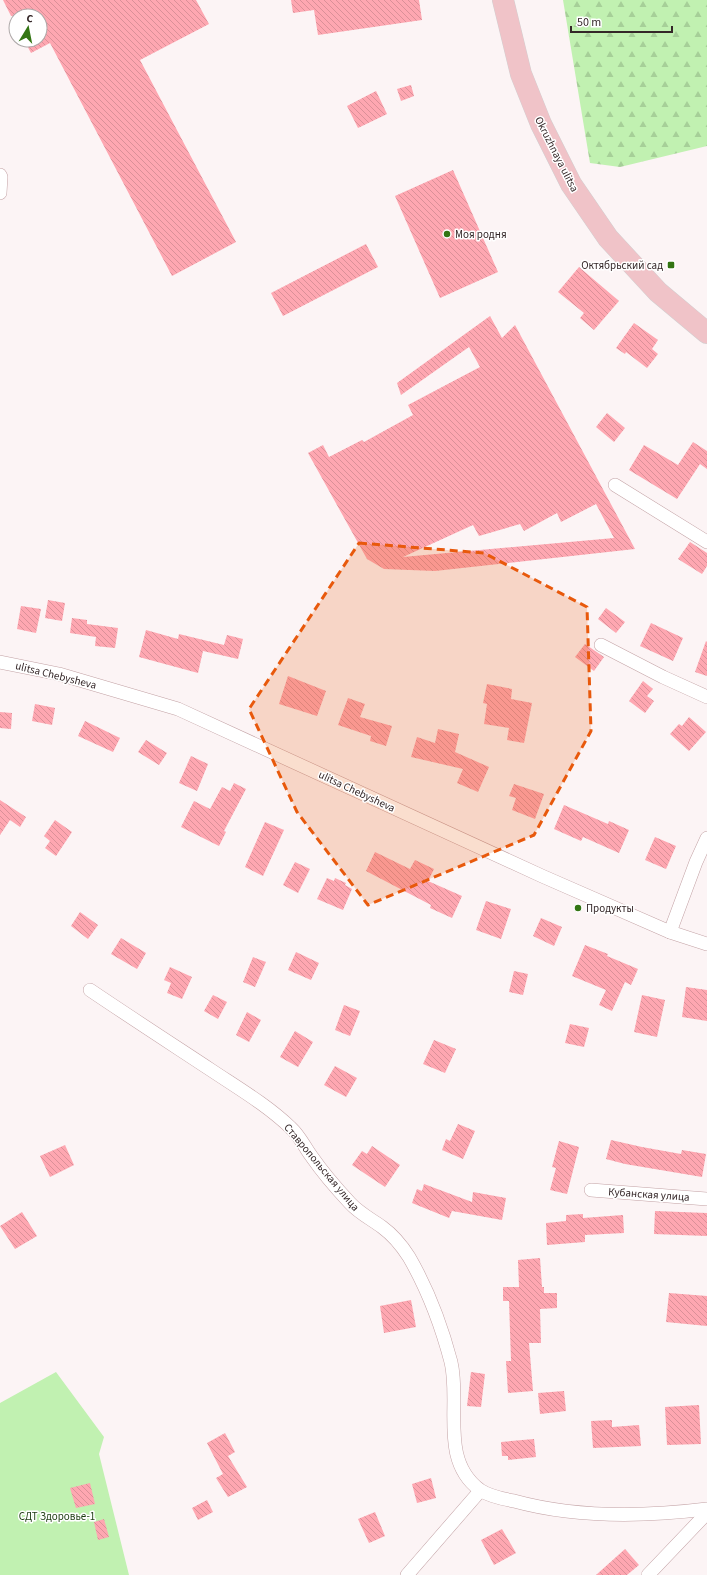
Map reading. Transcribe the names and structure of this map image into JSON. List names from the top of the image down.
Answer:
{
  "streets": {
    "main road": ["Okruzhnaya ulitsa"],
    "street": ["ulitsa Chebysheva", "Ставропольская улица", "Кубанская улица"]
  },
  "parks": ["СДТ Здоровье-1"],
  "places": {
    "other": ["Моя родня", "Продукты"],
    "transit": ["Октябрьский сад"]
  },
  "scale_bar": "50 m",
  "north": "top"
}
